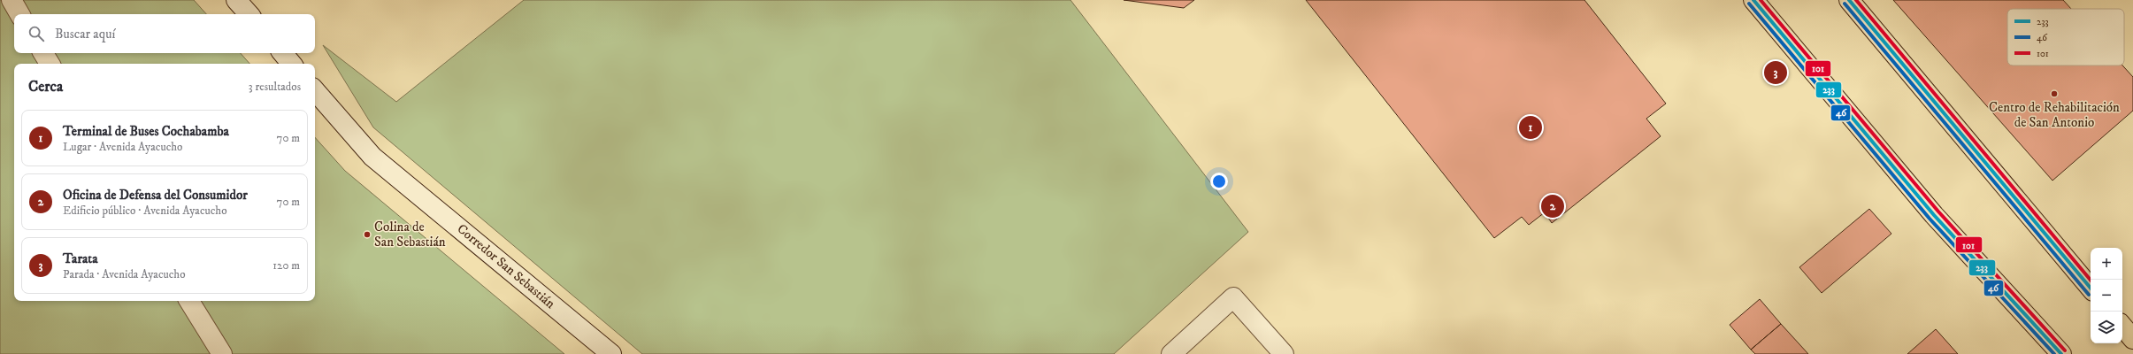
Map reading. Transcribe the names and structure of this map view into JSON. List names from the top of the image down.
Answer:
{
  "streets": {
    "street": ["Corredor San Sebastián"]
  },
  "places": ["Centro de Rehabilitación de San Antonio", "Colina de San Sebastián"],
  "lines": ["transit line 233", "transit line 101", "transit line 46"],
  "legend": ["233", "46", "101"],
  "page": {
    "search": "Buscar aquí",
    "pins": ["3", "1", "2"],
    "heading": ["Cerca", "3 resultados"],
    "list": [
      {
        "mark": "1",
        "name": "Terminal de Buses Cochabamba",
        "note": "Lugar · Avenida Ayacucho",
        "value": "70 m"
      },
      {
        "mark": "2",
        "name": "Oficina de Defensa del Consumidor",
        "note": "Edificio público · Avenida Ayacucho",
        "value": "70 m"
      },
      {
        "mark": "3",
        "name": "Tarata",
        "note": "Parada · Avenida Ayacucho",
        "value": "120 m"
      }
    ],
    "map_buttons": ["+", "−"]
  }
}
